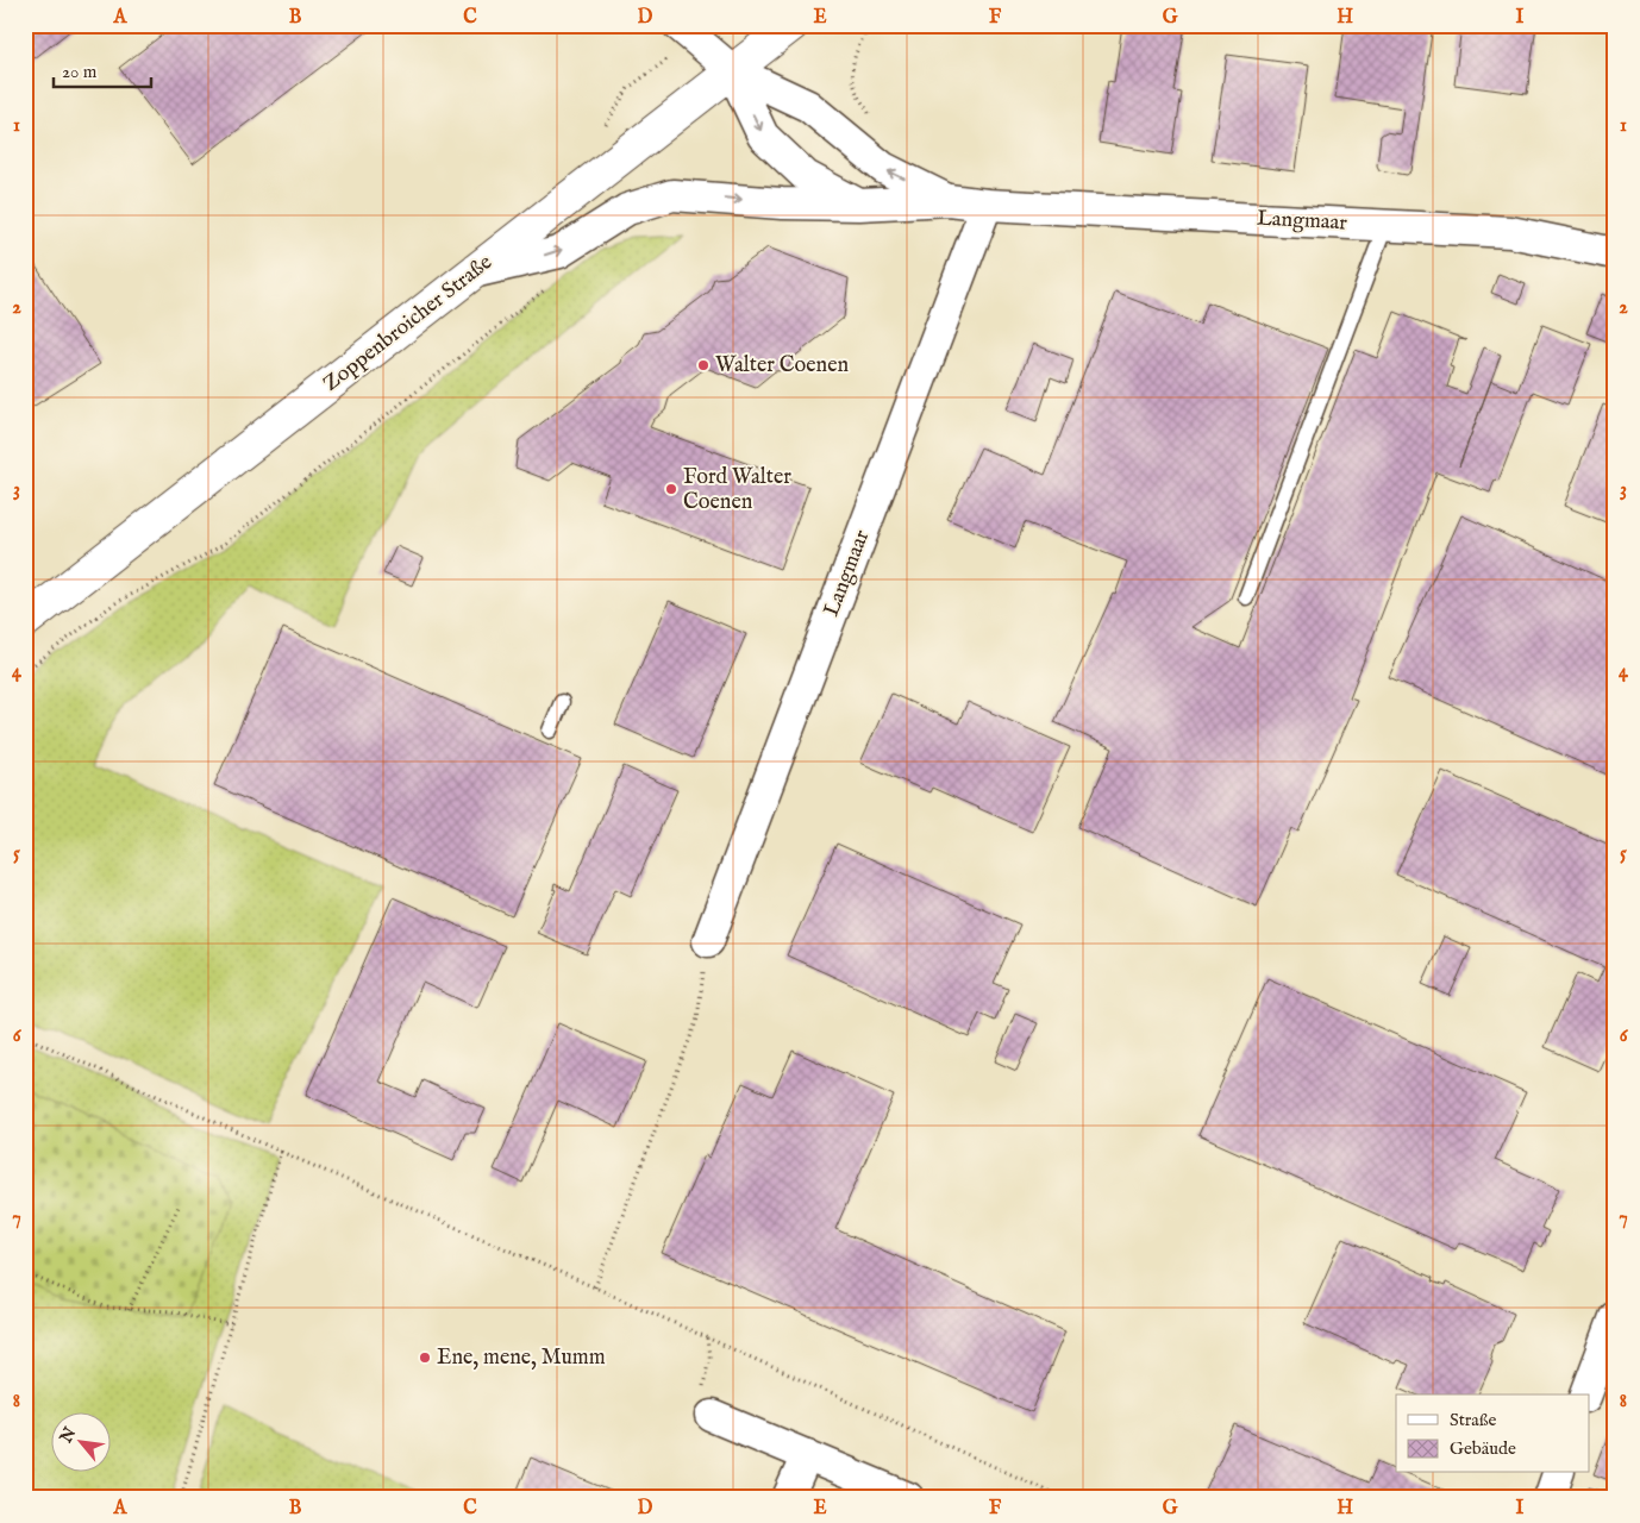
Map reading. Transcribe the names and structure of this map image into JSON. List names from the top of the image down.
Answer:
{
  "streets": {
    "main road": ["Zoppenbroicher Straße"],
    "street": ["Langmaar"]
  },
  "crossings": [
    ["Langmaar", "Zoppenbroicher Straße"]
  ],
  "places": ["Walter Coenen", "Ford Walter Coenen", "Ene, mene, Mumm"],
  "legend": ["Straße", "Gebäude"],
  "scale_bar": "20 m",
  "north": "top left",
  "grid": {
    "columns": [
      "A",
      "B",
      "C",
      "D",
      "E",
      "F",
      "G",
      "H",
      "I"
    ],
    "rows": [
      "1",
      "2",
      "3",
      "4",
      "5",
      "6",
      "7",
      "8"
    ]
  }
}
